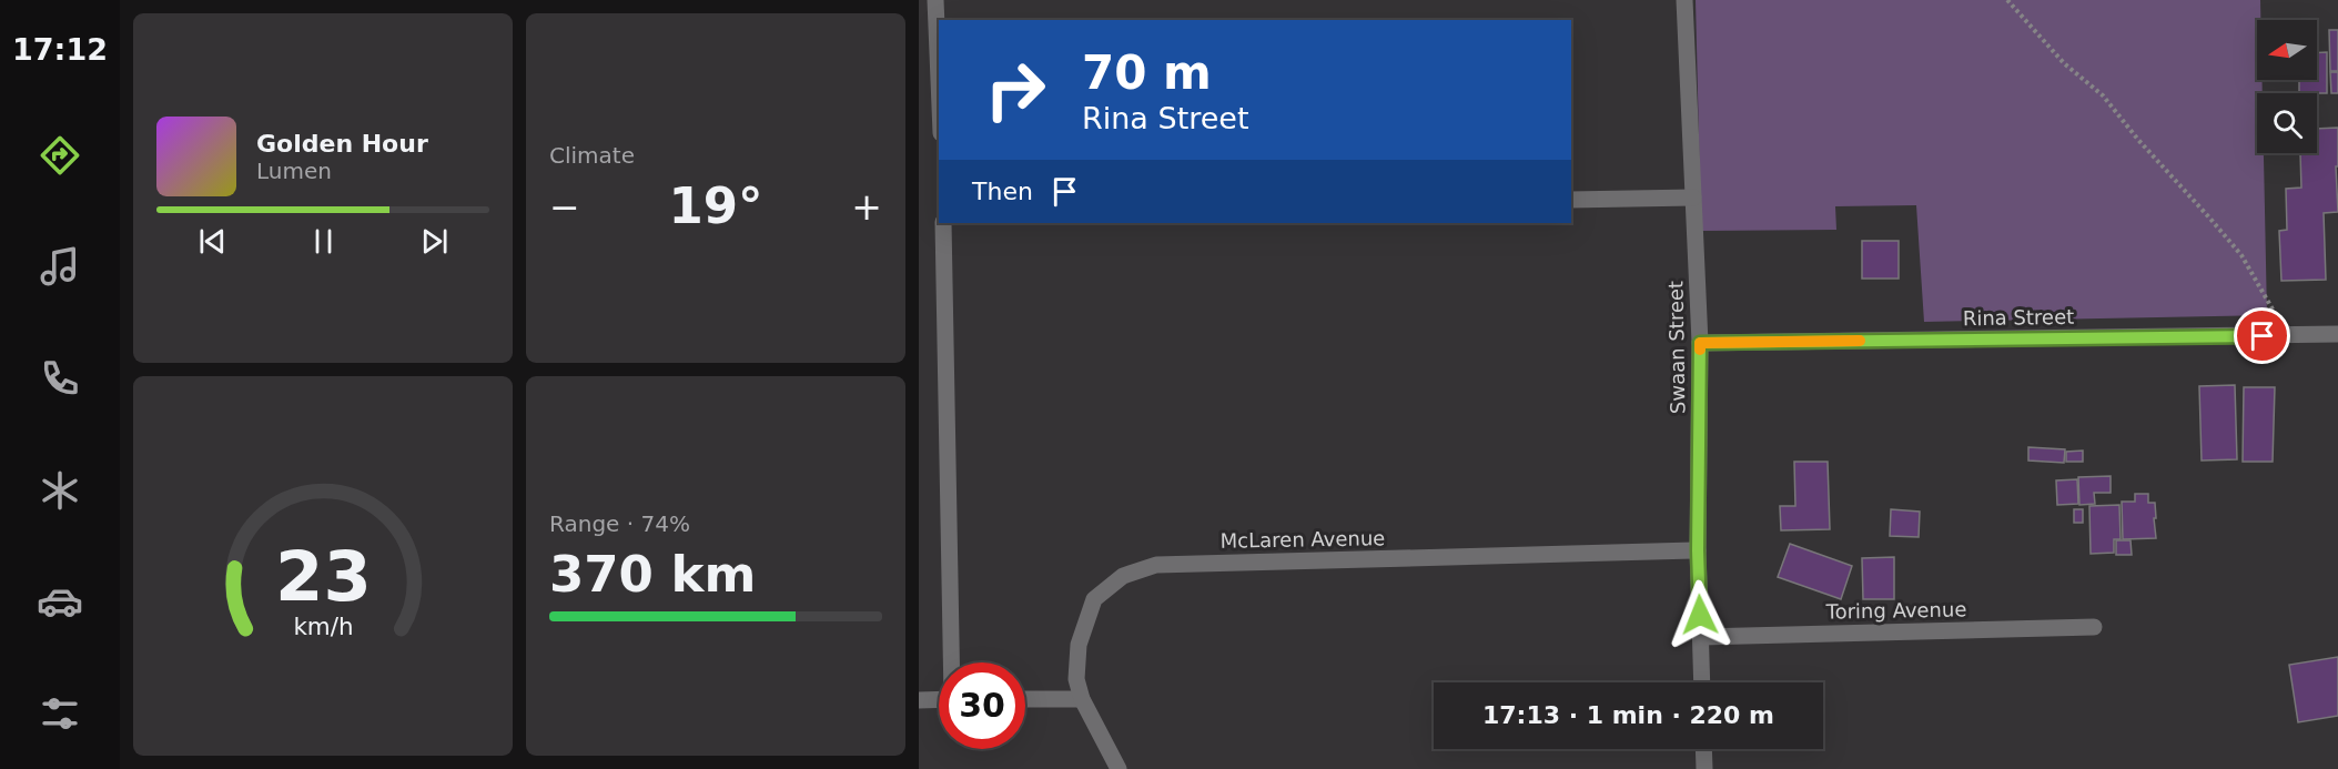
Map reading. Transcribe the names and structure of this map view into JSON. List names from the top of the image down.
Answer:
{
  "streets": {
    "street": [
      "Rina Street",
      "Swaan Street",
      "McLaren Avenue",
      "Toring Avenue"
    ]
  },
  "crossings": [
    ["Rina Street", "Swaan Street"],
    ["Swaan Street", "McLaren Avenue"],
    ["Swaan Street", "Toring Avenue"]
  ],
  "north": "left",
  "page": {
    "tabs": "17:12",
    "tile": [
      "Climate",
      ["Range · 74%", "370 km"]
    ],
    "turn": ["70 m", "Rina Street"],
    "song": ["Golden Hour", "Lumen"],
    "then": "Then",
    "heat": ["−", "19°", "+"],
    "limit": "30",
    "trip": "17:13 · 1 min · 220 m",
    "gauge": ["23", "km/h"]
  }
}
